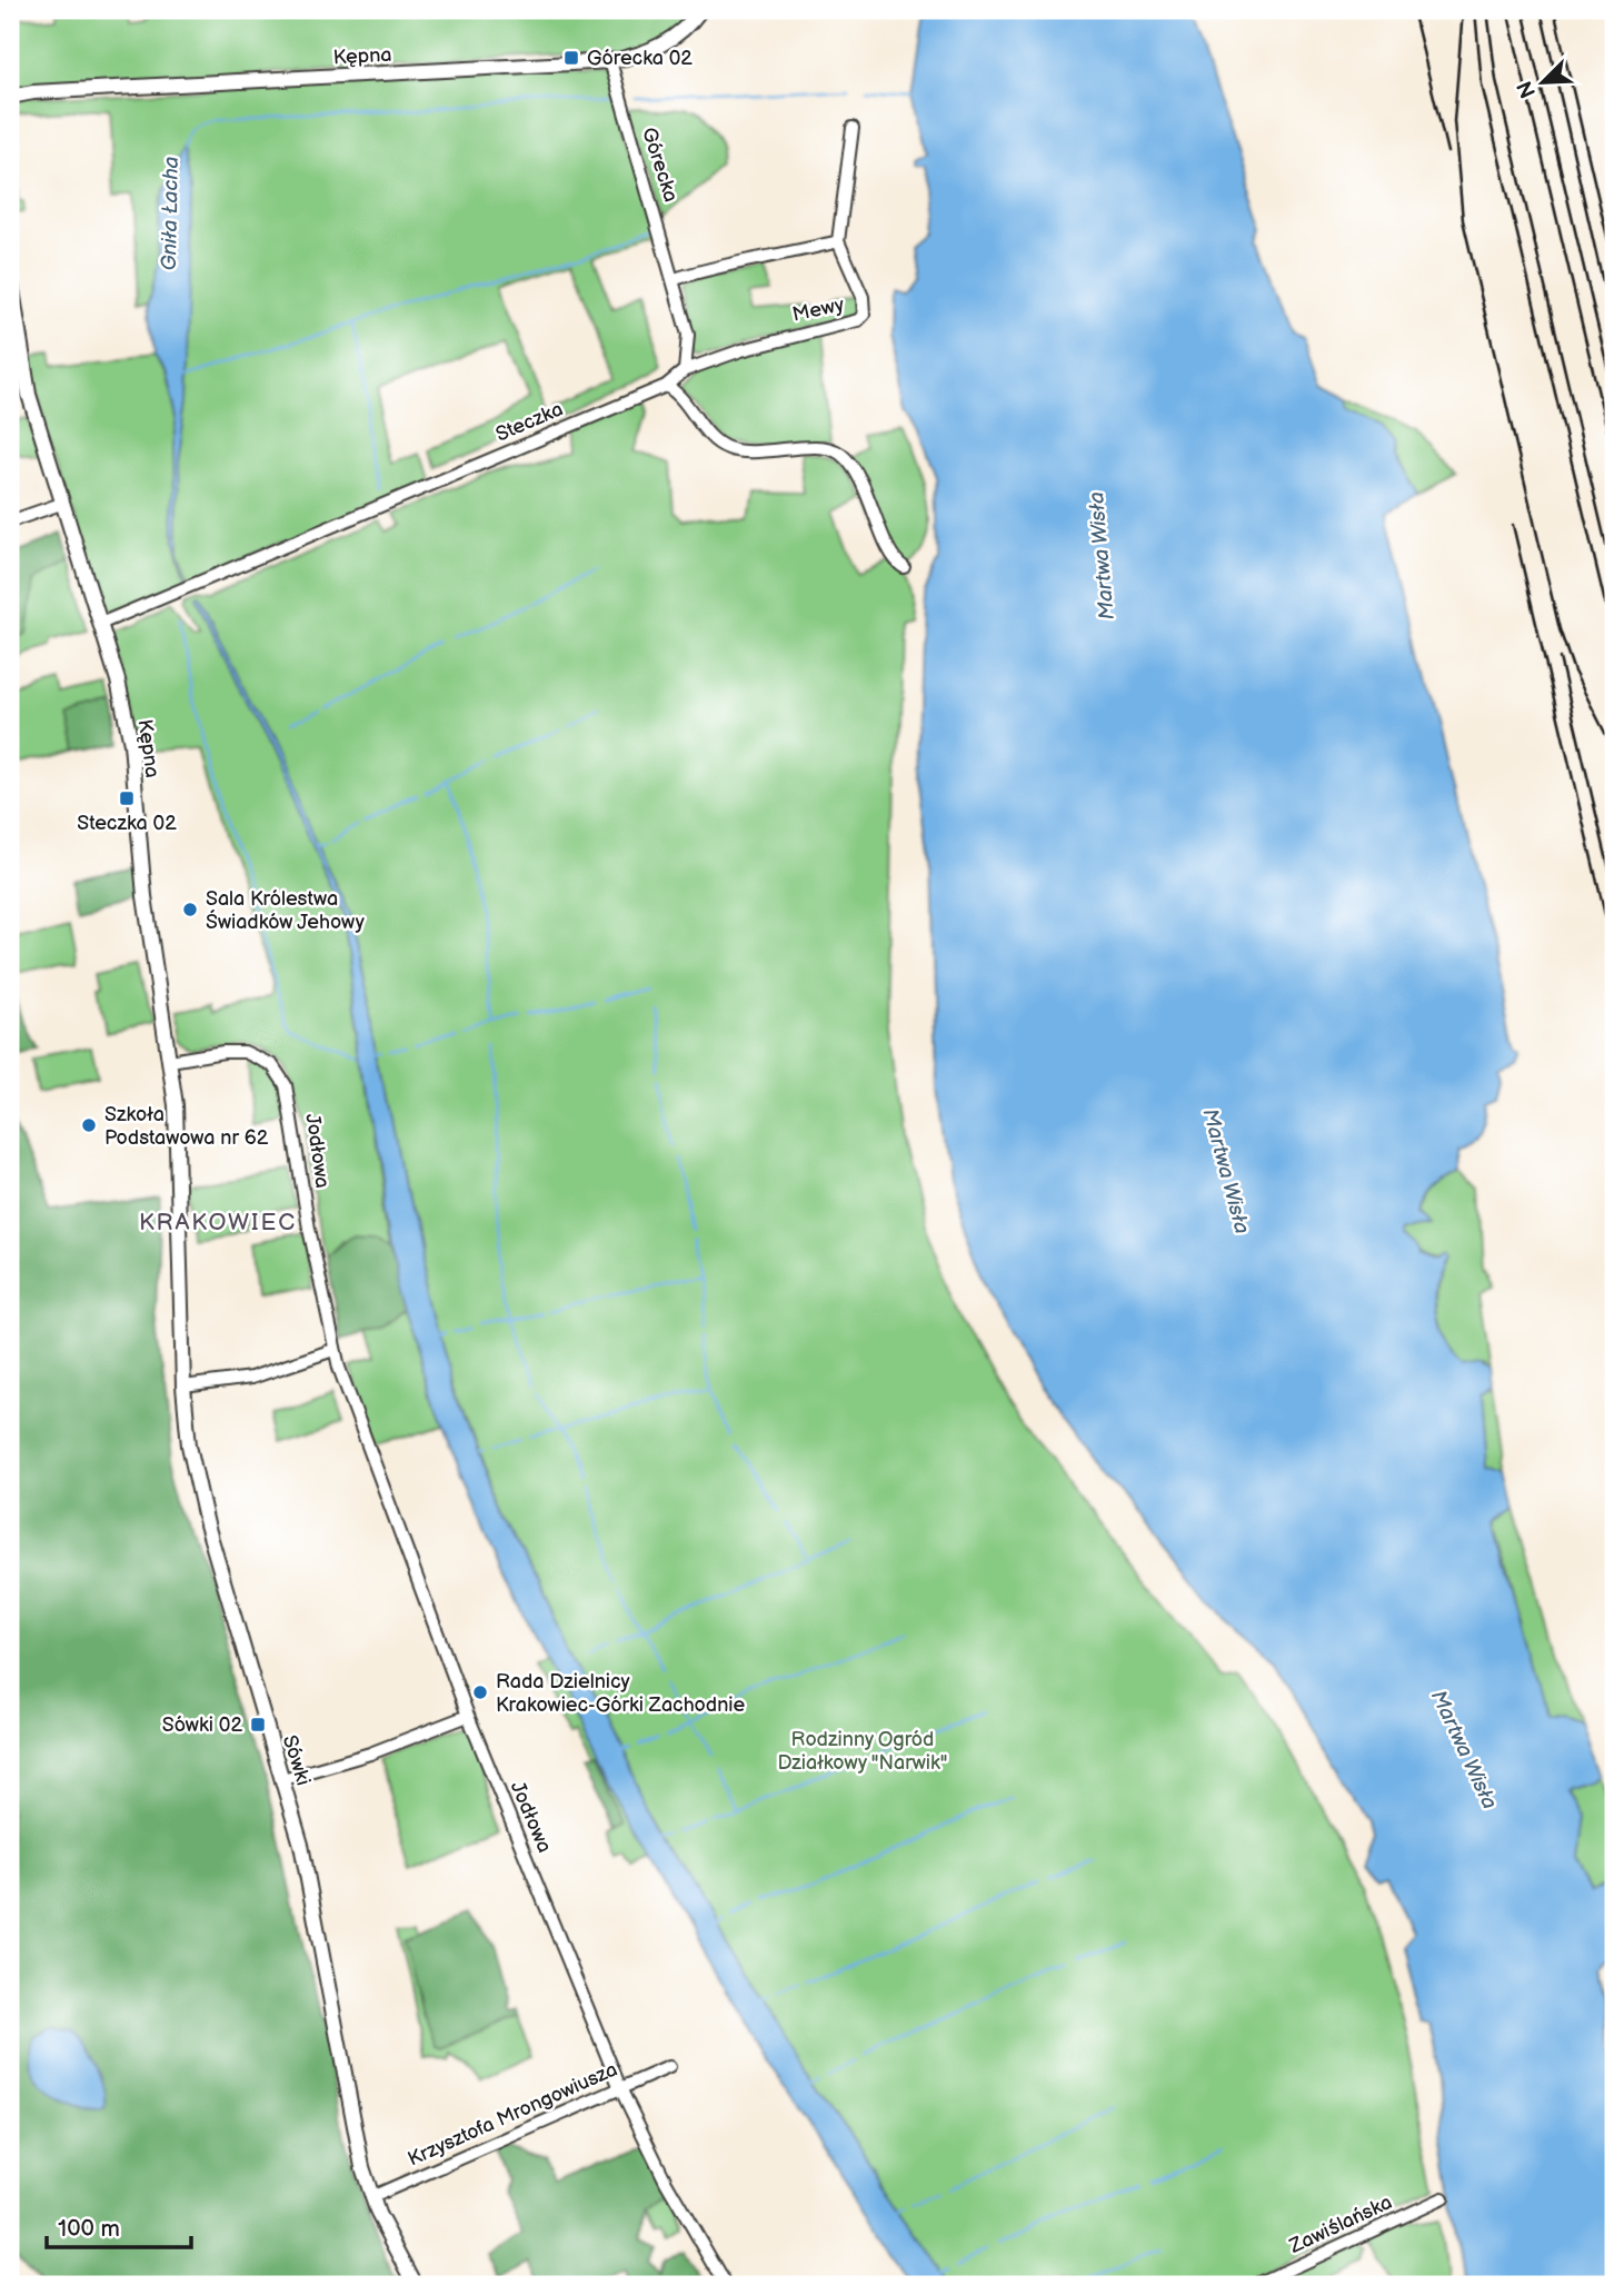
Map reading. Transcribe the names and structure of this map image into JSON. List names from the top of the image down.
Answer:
{
  "streets": {
    "street": [
      "Kępna",
      "Górecka",
      "Mewy",
      "Steczka",
      "Jodłowa",
      "Sówki",
      "Krzysztofa Mrongowiusza",
      "Zawiślańska"
    ]
  },
  "crossings": [
    ["Kępna", "Górecka"],
    ["Kępna", "Steczka"],
    ["Kępna", "Jodłowa"],
    ["Kępna", "Sówki"],
    ["Górecka", "Mewy"],
    ["Jodłowa", "Krzysztofa Mrongowiusza"],
    ["Sówki", "Krzysztofa Mrongowiusza"]
  ],
  "districts": ["KRAKOWIEC"],
  "water": ["Gniła Łacha", "Martwa Wisła"],
  "parks": ["Rodzinny Ogród Działkowy \"Narwik\""],
  "places": {
    "transit": ["Górecka 02", "Steczka 02", "Sówki 02"],
    "other": ["Sala Królestwa Świadków Jehowy", "Szkoła Podstawowa nr 62", "Rada Dzielnicy Krakowiec-Górki Zachodnie"]
  },
  "scale_bar": "100 m",
  "north": "bottom left"
}
